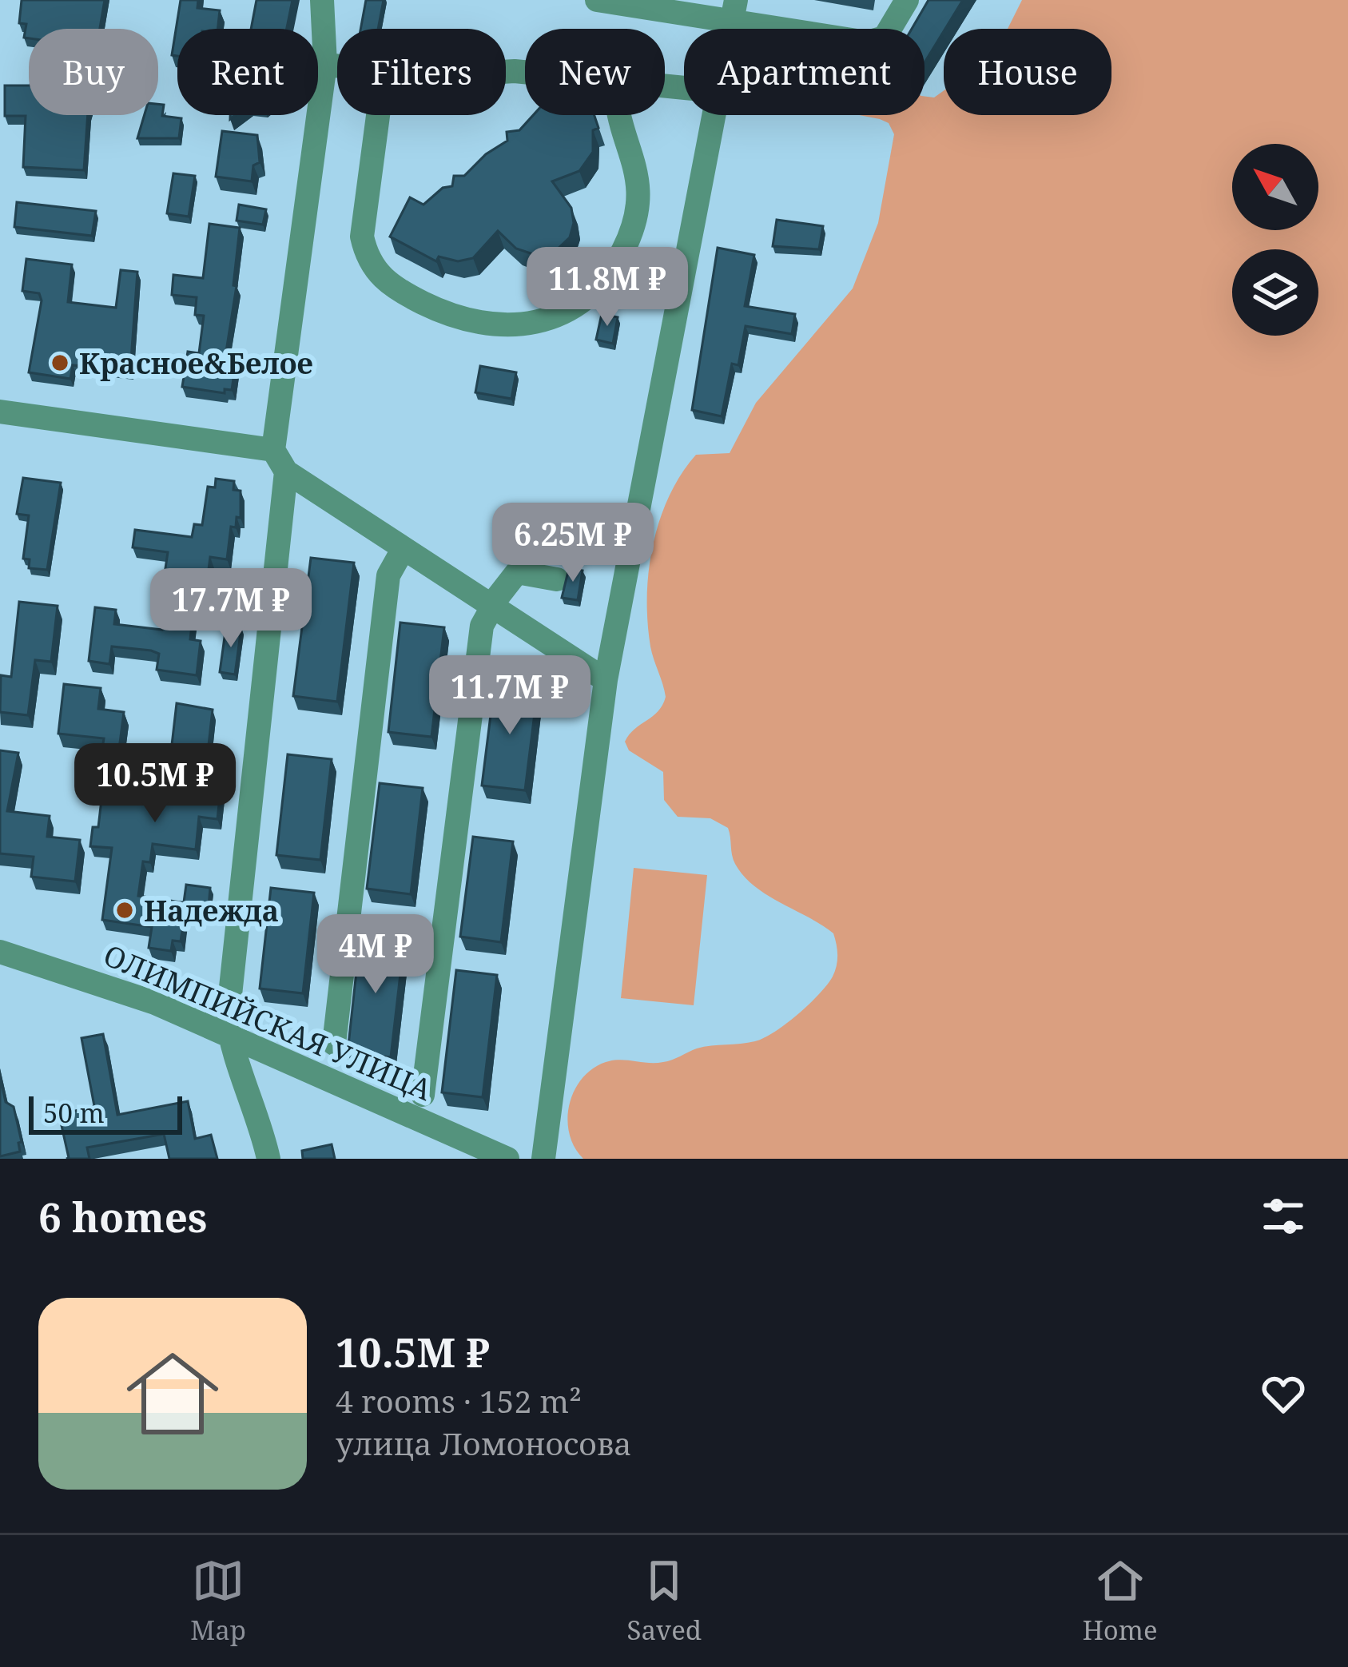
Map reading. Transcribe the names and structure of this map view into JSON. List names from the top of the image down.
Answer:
{
  "streets": {
    "street": ["ОЛИМПИЙСКАЯ УЛИЦА"]
  },
  "places": ["Красное&Белое", "Надежда"],
  "scale_bar": "50 m",
  "north": "top left",
  "page": {
    "chip": [
      "Buy",
      "Rent",
      "Filters",
      "New",
      "Apartment",
      "House"
    ],
    "price": [
      "11.8M ₽",
      "6.25M ₽",
      "17.7M ₽",
      "11.7M ₽",
      "10.5M ₽",
      "4M ₽"
    ],
    "scale": "50 m",
    "heading": "6 homes",
    "list": [
      {
        "name": "10.5M ₽",
        "note": "4 rooms · 152 m² · улица Ломоносова"
      }
    ],
    "tabs": ["Map", "Saved", "Home"]
  }
}
